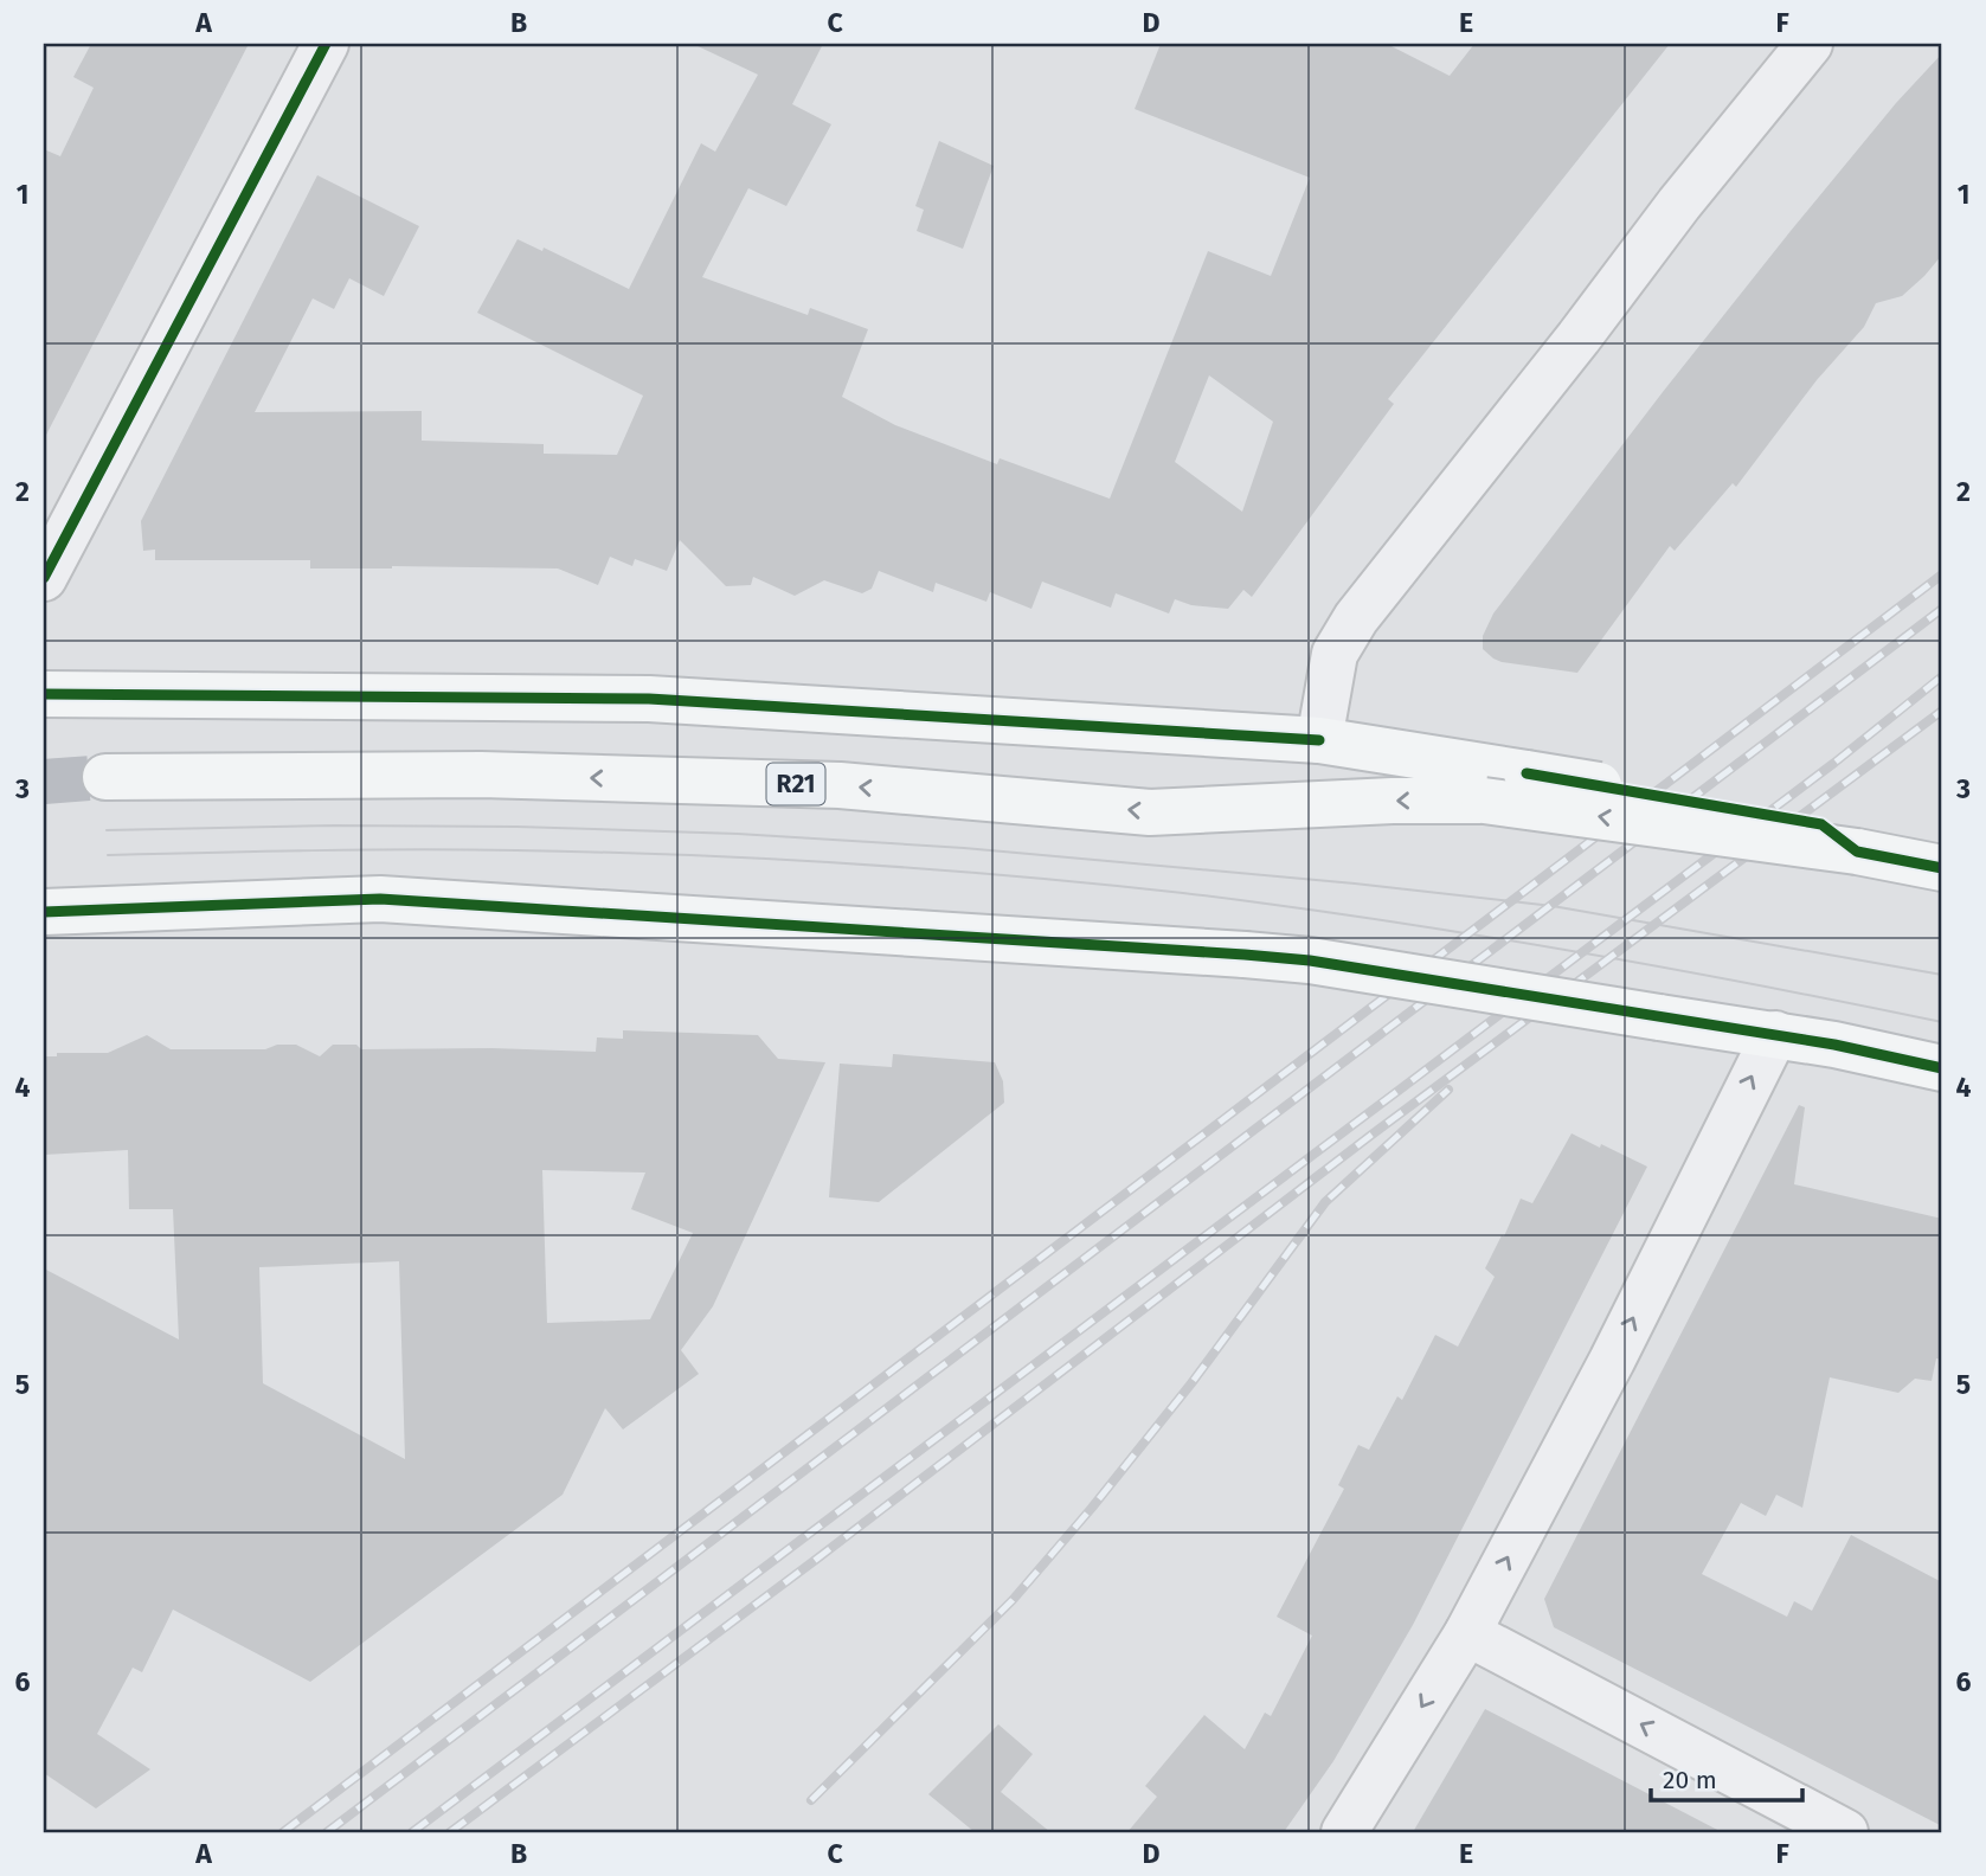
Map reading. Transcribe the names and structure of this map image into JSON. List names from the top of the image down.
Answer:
{
  "streets": {
    "main road": ["R21"]
  },
  "scale_bar": "20 m",
  "grid": {
    "columns": [
      "A",
      "B",
      "C",
      "D",
      "E",
      "F"
    ],
    "rows": [
      "1",
      "2",
      "3",
      "4",
      "5",
      "6"
    ]
  }
}
